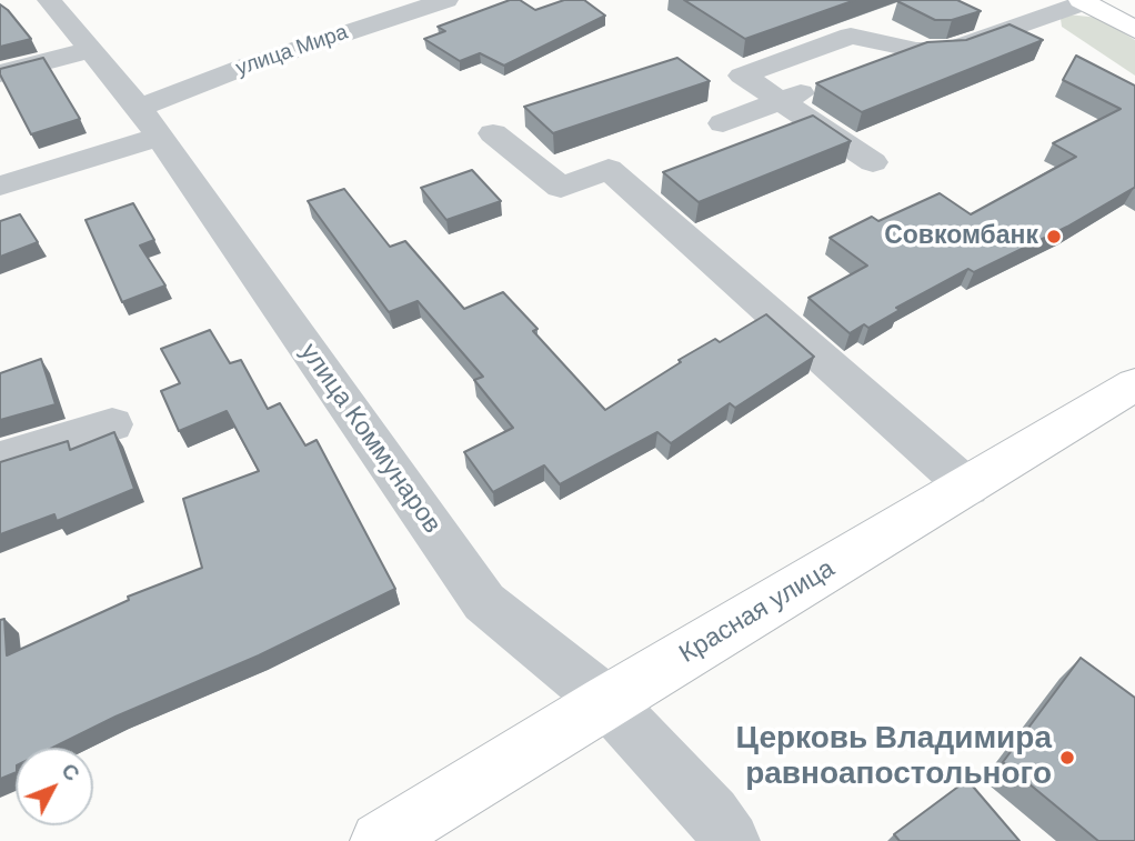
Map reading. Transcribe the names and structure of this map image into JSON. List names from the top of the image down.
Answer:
{
  "streets": {
    "main road": ["Красная улица"],
    "street": ["улица Мира", "улица Коммунаров"]
  },
  "crossings": [
    ["улица Мира", "улица Коммунаров"],
    ["улица Коммунаров", "Красная улица"]
  ],
  "places": ["Совкомбанк", "Церковь Владимира равноапостольного"],
  "north": "top right"
}
